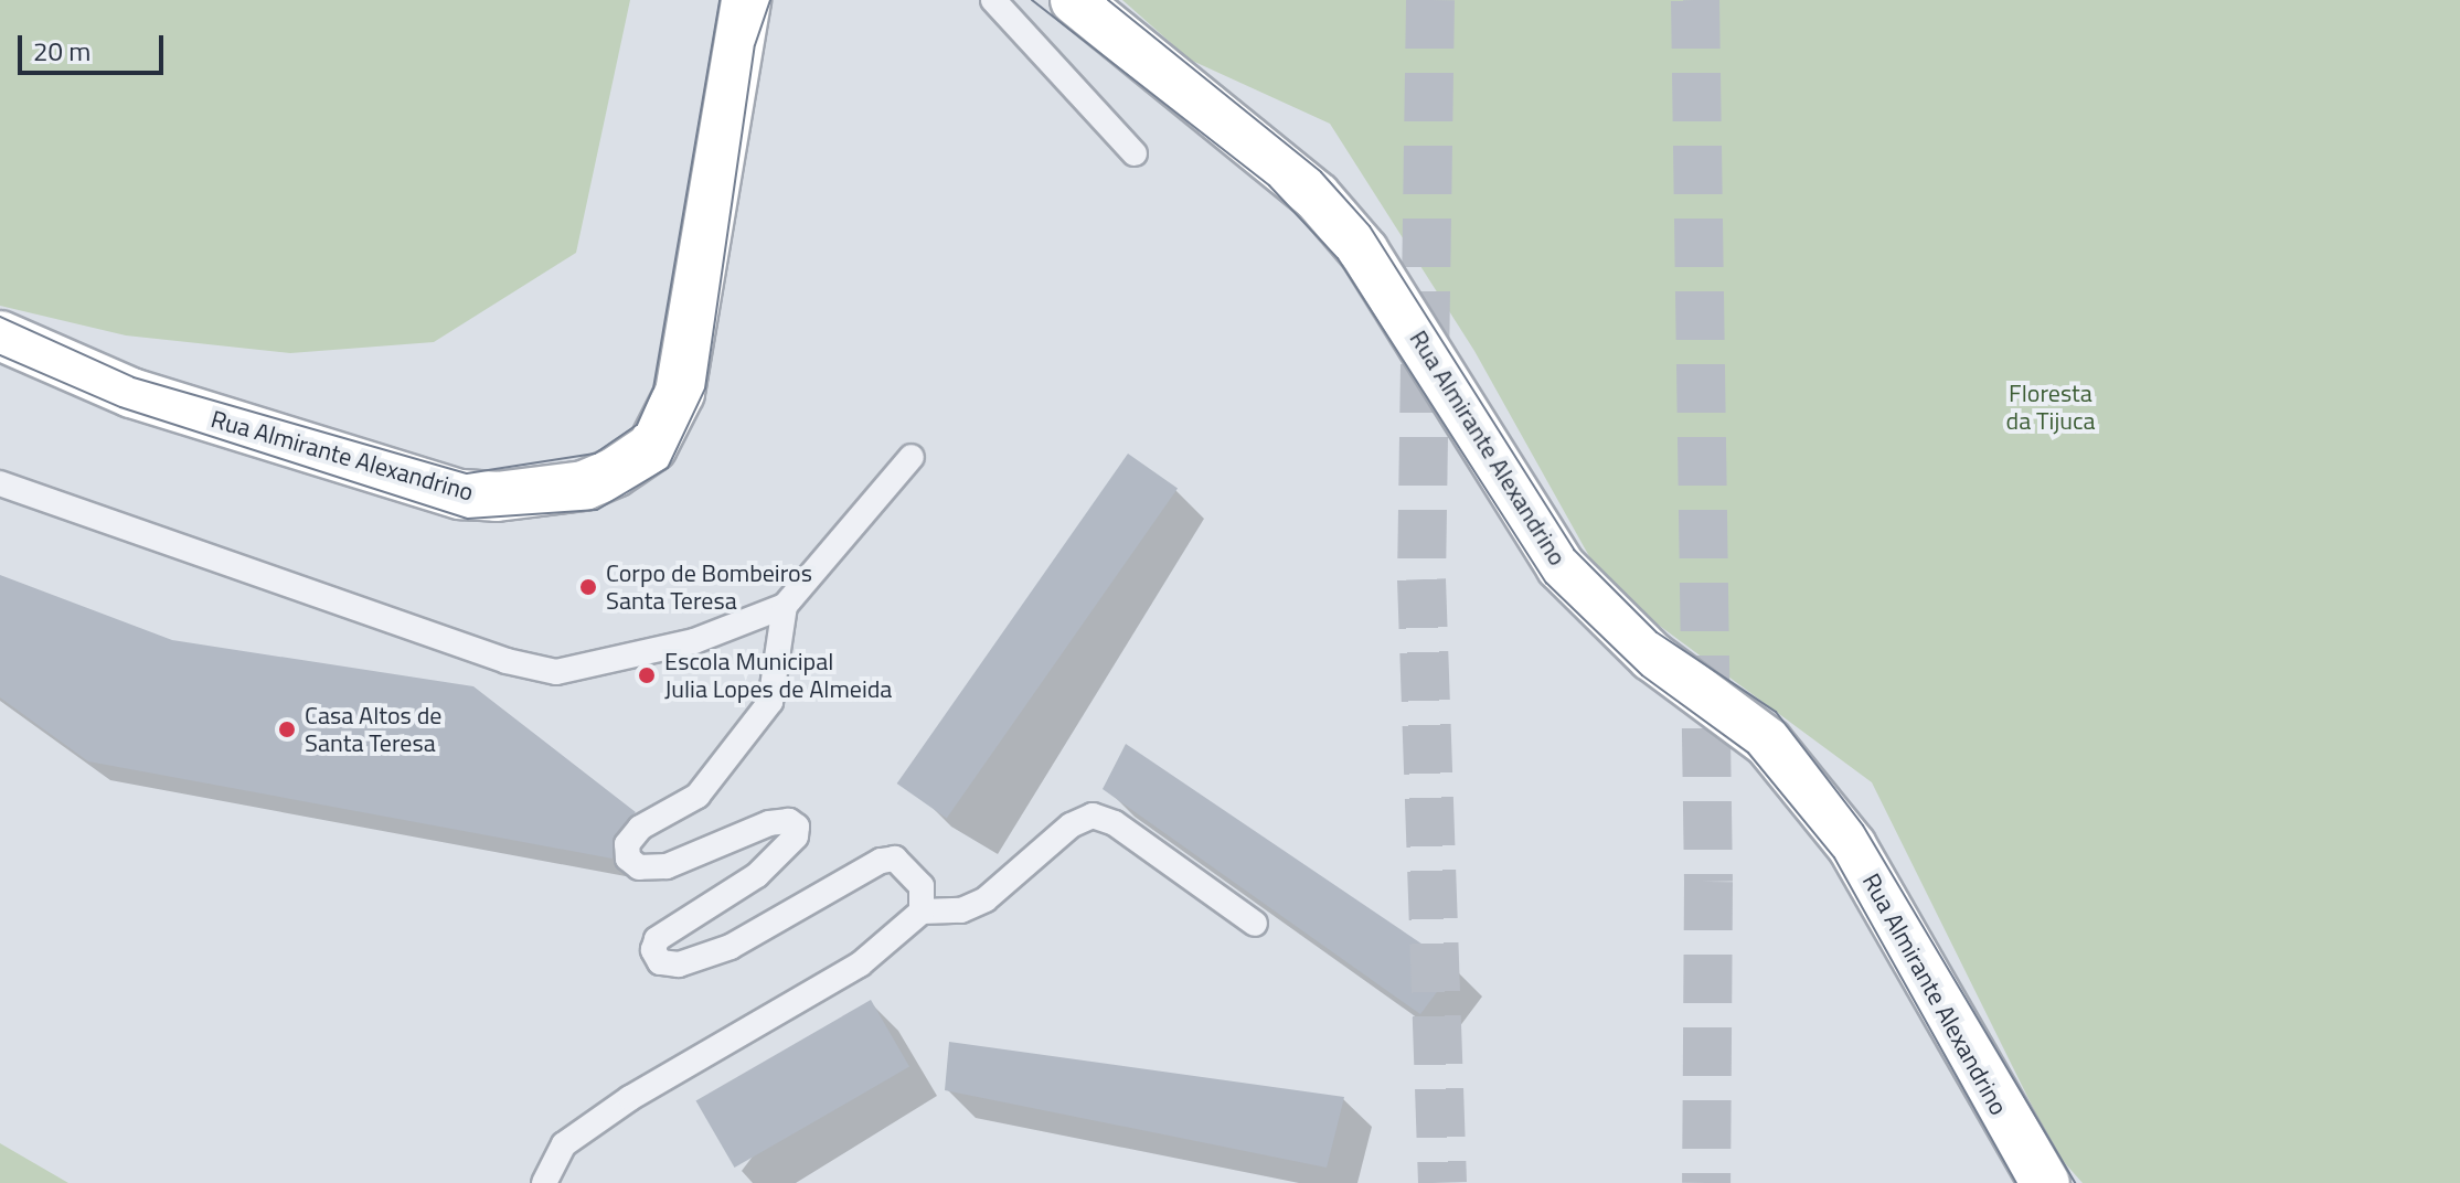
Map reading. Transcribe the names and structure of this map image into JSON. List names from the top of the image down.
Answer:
{
  "streets": {
    "street": ["Rua Almirante Alexandrino"]
  },
  "parks": ["Floresta da Tijuca"],
  "places": ["Corpo de Bombeiros Santa Teresa", "Escola Municipal Julia Lopes de Almeida", "Casa Altos de Santa Teresa"],
  "scale_bar": "20 m"
}
